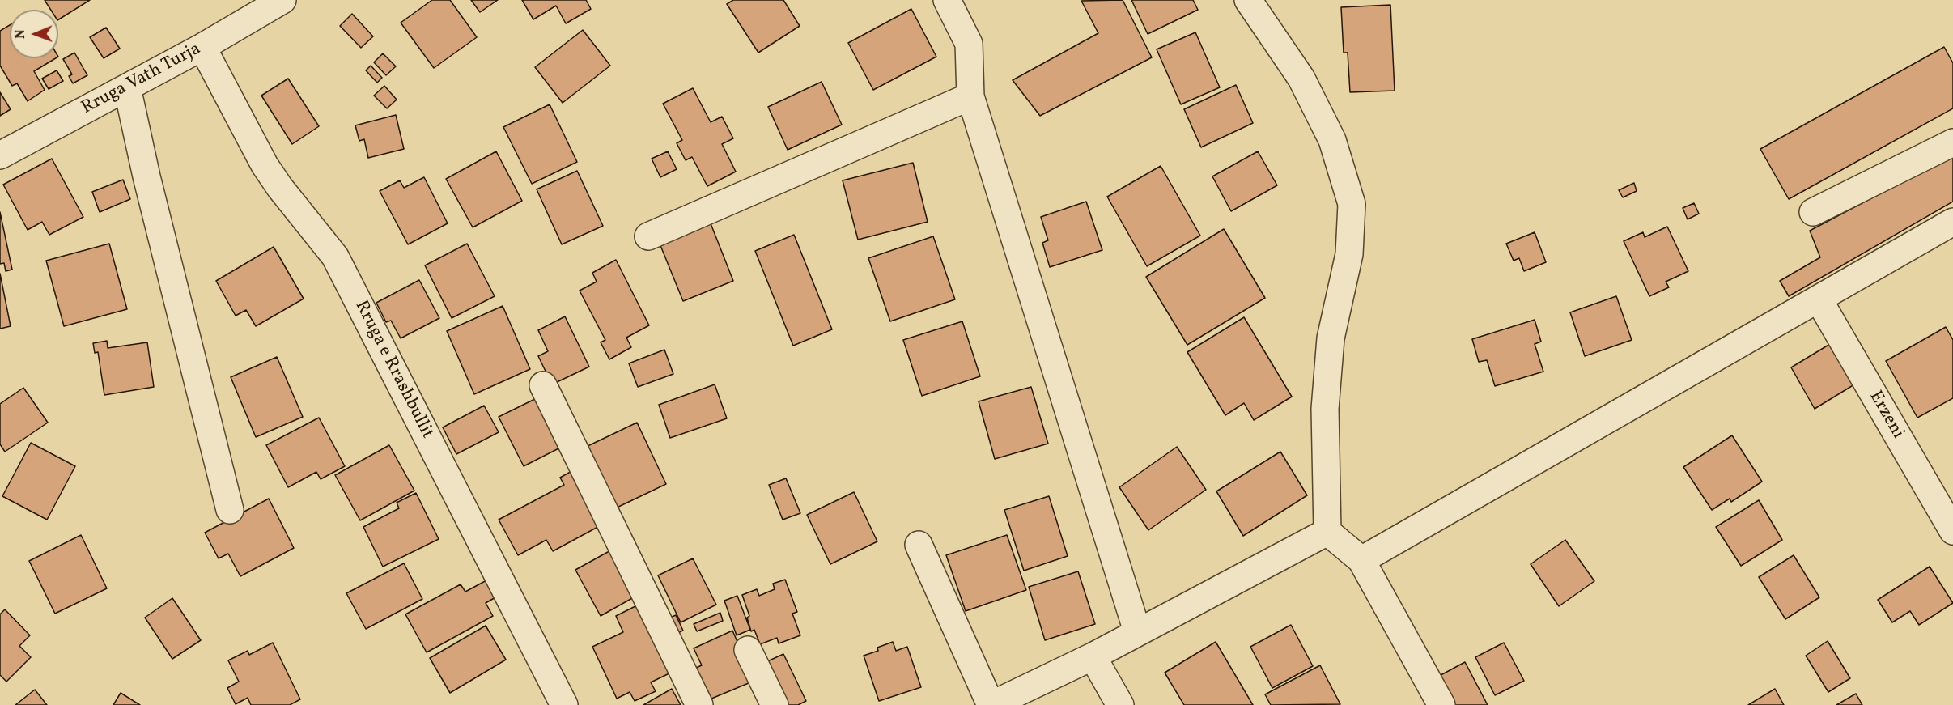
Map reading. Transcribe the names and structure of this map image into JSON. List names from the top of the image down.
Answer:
{
  "streets": {
    "street": ["Rruga Vath Turja", "Rruga e Rrashbullit", "Erzeni"]
  },
  "crossings": [
    ["Rruga Vath Turja", "Rruga e Rrashbullit"]
  ],
  "north": "left"
}
